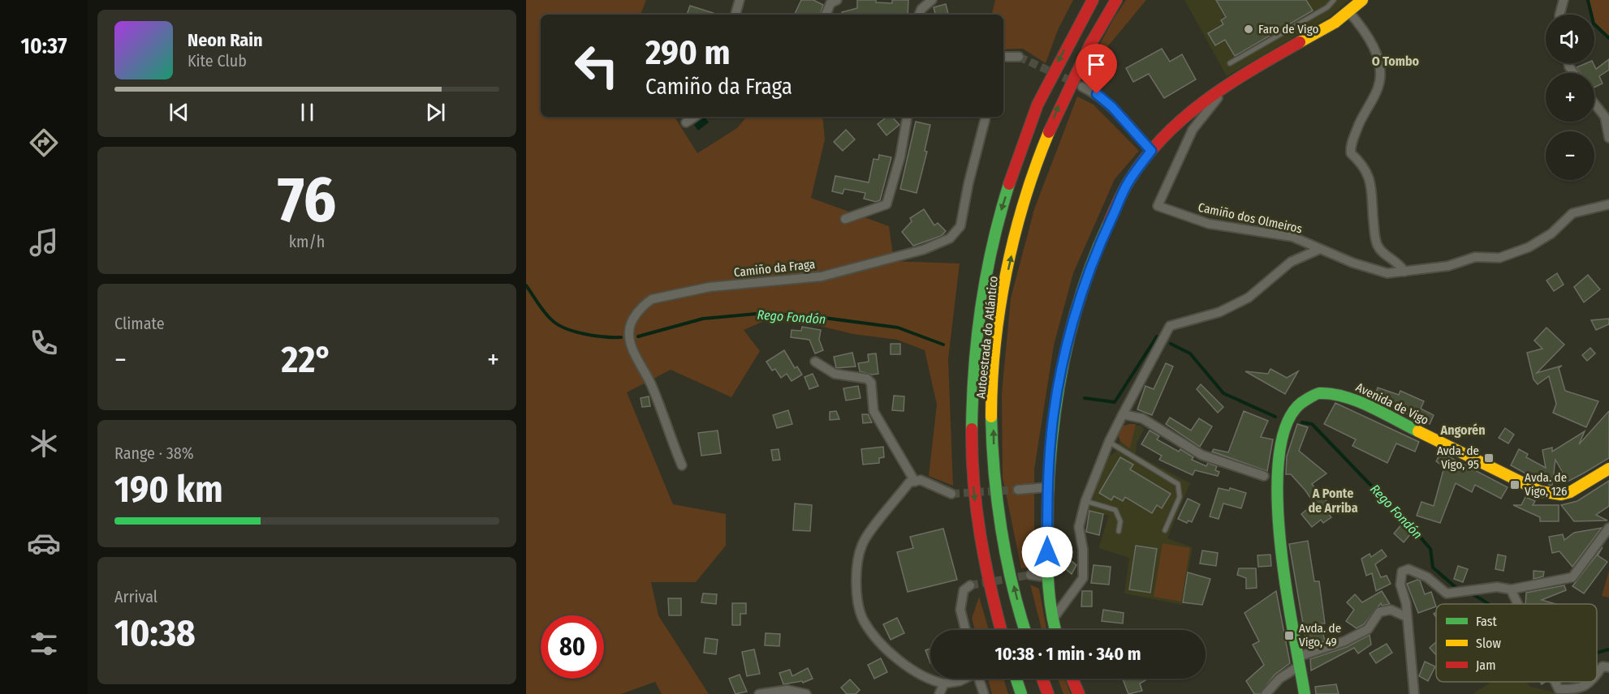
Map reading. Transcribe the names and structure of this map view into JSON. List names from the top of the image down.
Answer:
{
  "streets": {
    "main road": ["Autoestrada do Atlántico", "Avenida de Vigo"],
    "street": ["Camiño dos Olmeiros", "Camiño da Fraga"]
  },
  "districts": ["O Tombo", "Angorén", "A Ponte de Arriba"],
  "water": ["Rego Fondón"],
  "places": {
    "other": ["Faro de Vigo"],
    "transit": ["Avda. de Vigo, 95", "Avda. de Vigo, 126", "Avda. de Vigo, 49"]
  },
  "legend": ["Fast", "Slow", "Jam"],
  "page": {
    "tabs": "10:37",
    "map_buttons": ["+", "−"],
    "turn": ["290 m", "Camiño da Fraga"],
    "song": ["Neon Rain", "Kite Club"],
    "tile": [
      ["76", "km/h"],
      "Climate",
      ["Range · 38%", "190 km"],
      ["Arrival", "10:38"]
    ],
    "heat": ["−", "22°", "+"],
    "limit": "80",
    "trip": "10:38 · 1 min · 340 m"
  }
}
